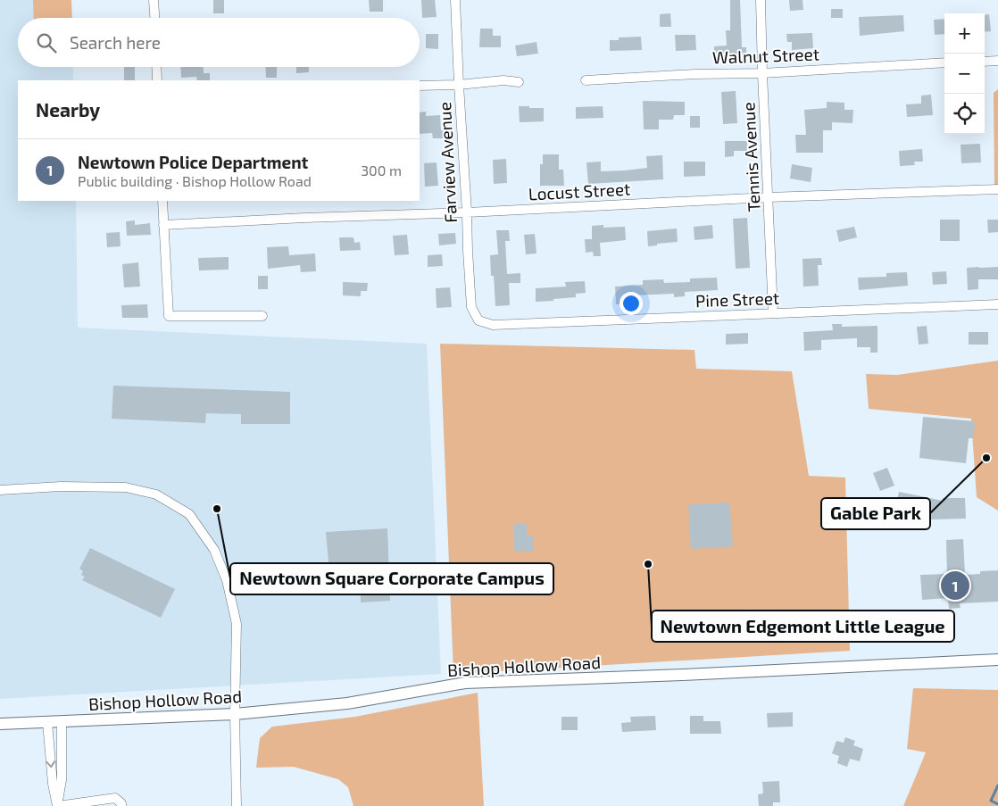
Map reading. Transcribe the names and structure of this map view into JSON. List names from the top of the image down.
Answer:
{
  "streets": {
    "street": [
      "Walnut Street",
      "Tennis Avenue",
      "Farview Avenue",
      "Locust Street",
      "Pine Street",
      "Bishop Hollow Road"
    ]
  },
  "crossings": [
    ["Walnut Street", "Tennis Avenue"],
    ["Tennis Avenue", "Locust Street"],
    ["Tennis Avenue", "Pine Street"],
    ["Farview Avenue", "Locust Street"],
    ["Farview Avenue", "Pine Street"]
  ],
  "places": ["Gable Park", "Newtown Square Corporate Campus", "Newtown Edgemont Little League"],
  "page": {
    "map_buttons": ["+", "−"],
    "search": "Search here",
    "heading": "Nearby",
    "list": [
      {
        "mark": "1",
        "name": "Newtown Police Department",
        "note": "Public building · Bishop Hollow Road",
        "value": "300 m"
      }
    ],
    "pins": "1"
  }
}
